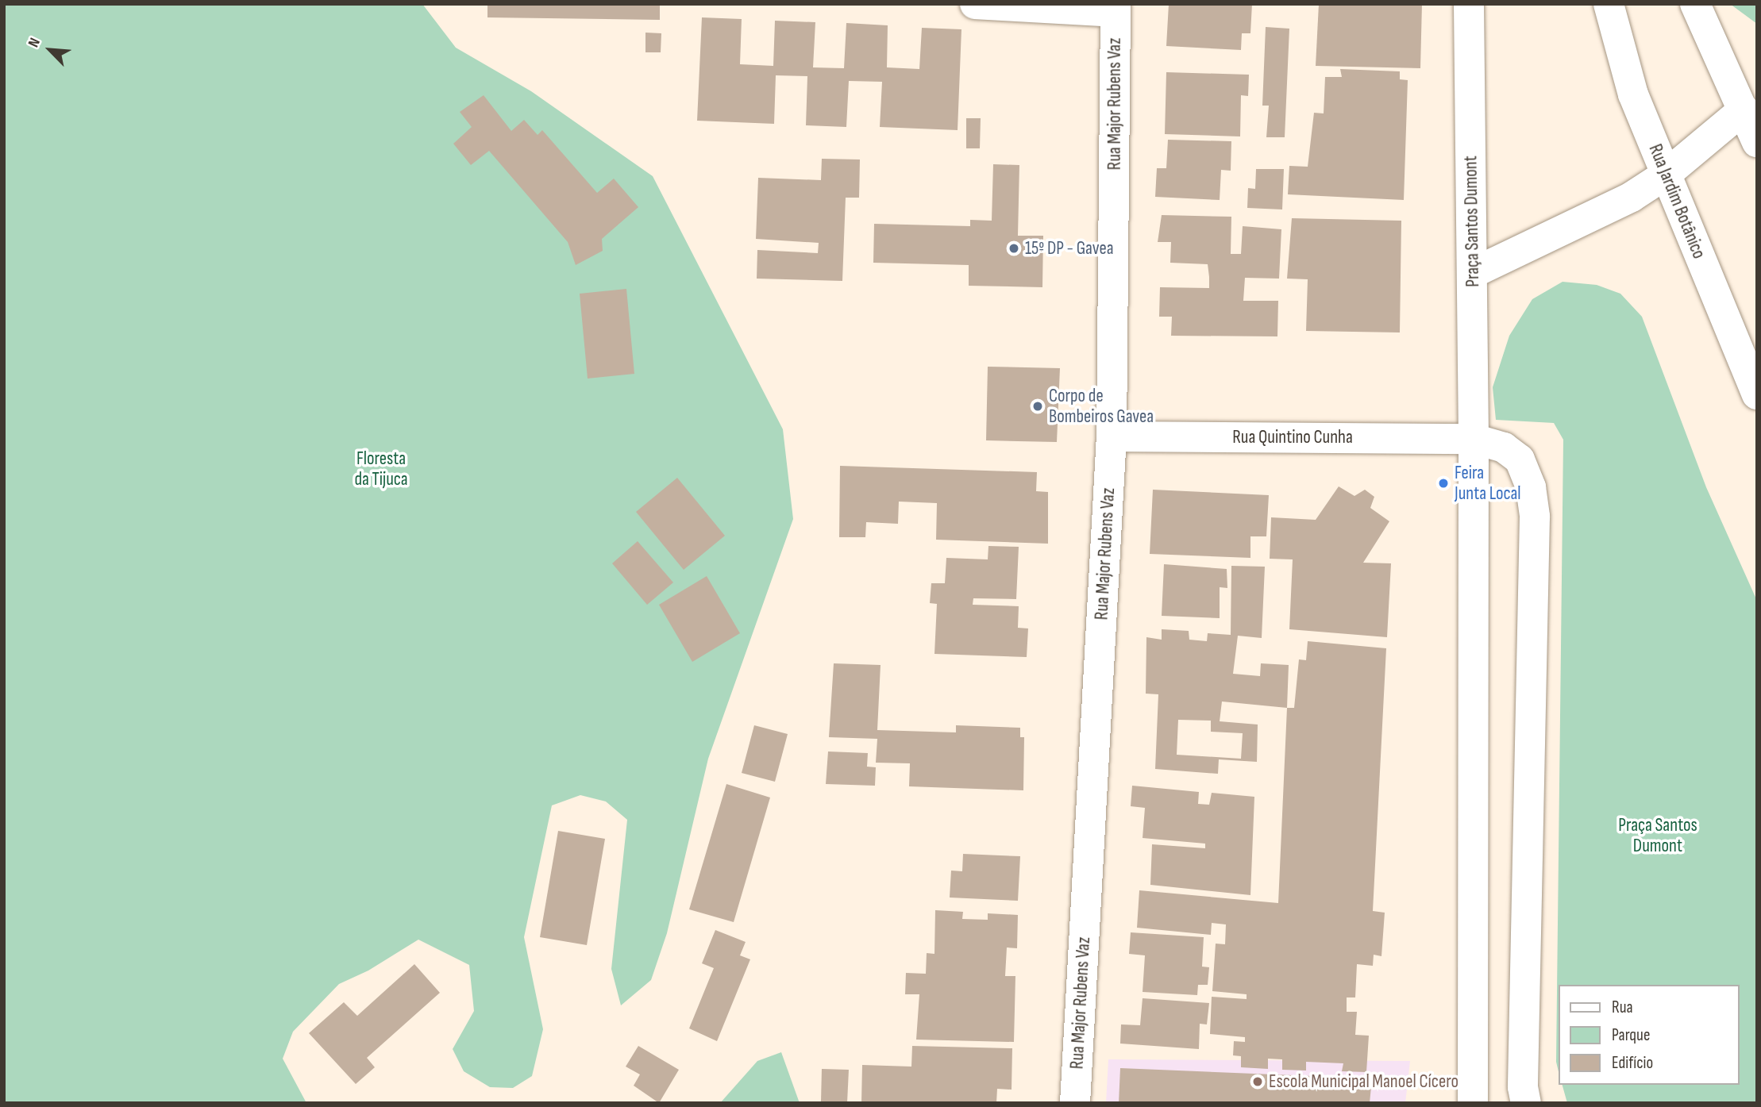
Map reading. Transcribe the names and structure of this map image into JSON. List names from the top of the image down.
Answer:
{
  "streets": {
    "street": [
      "Rua Major Rubens Vaz",
      "Rua Jardim Botânico",
      "Praça Santos Dumont",
      "Rua Quintino Cunha"
    ]
  },
  "crossings": [
    ["Rua Major Rubens Vaz", "Rua Quintino Cunha"],
    ["Praça Santos Dumont", "Rua Quintino Cunha"]
  ],
  "parks": ["Floresta da Tijuca", "Praça Santos Dumont"],
  "places": [
    "15º DP - Gavea",
    "Corpo de Bombeiros Gavea",
    "Feira Junta Local",
    "Escola Municipal Manoel Cícero"
  ],
  "legend": ["Rua", "Parque", "Edifício"],
  "north": "top left"
}
